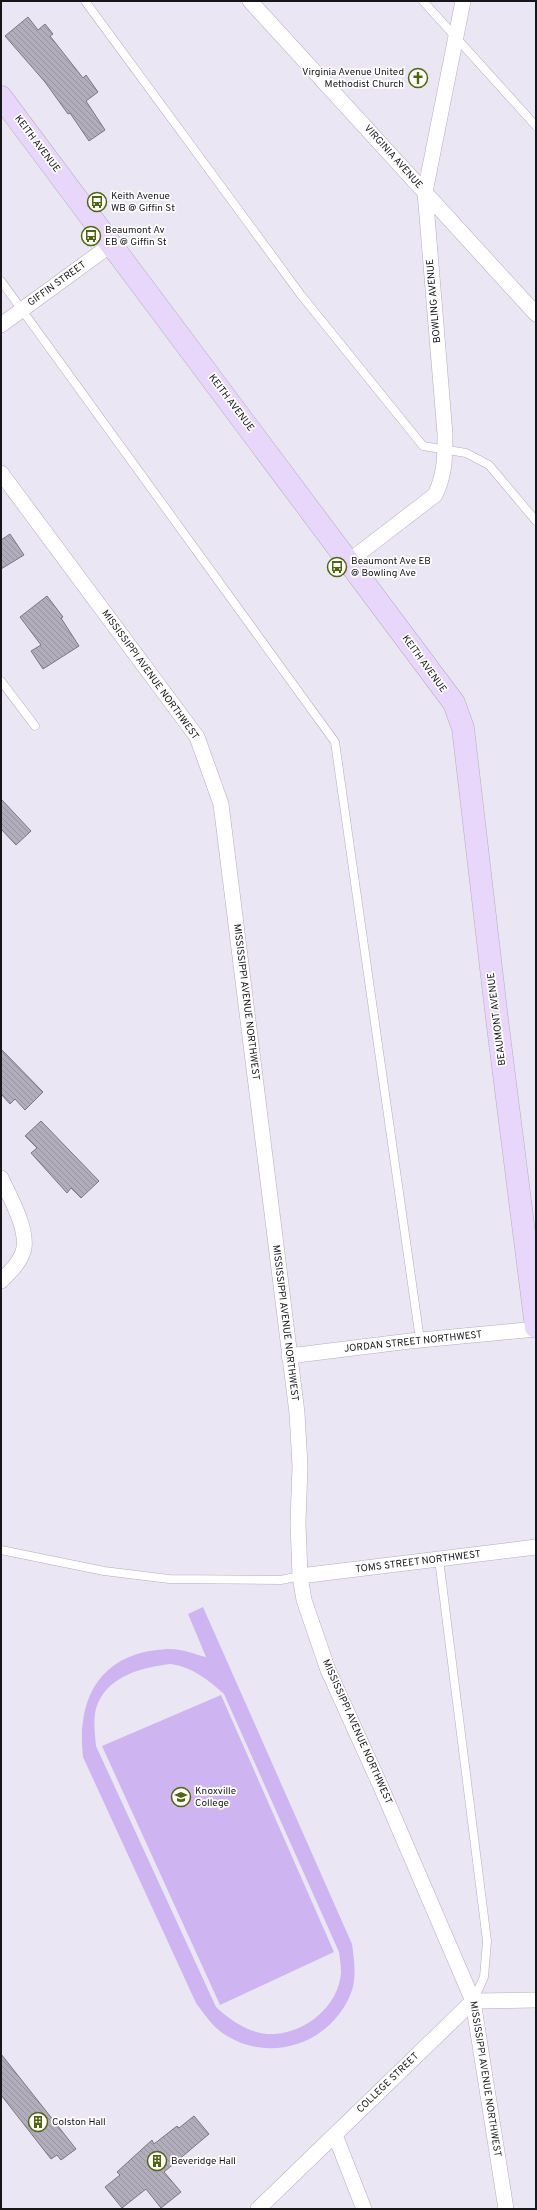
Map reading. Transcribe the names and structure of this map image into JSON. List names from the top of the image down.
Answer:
{
  "streets": {
    "street": [
      "KEITH AVENUE",
      "VIRGINIA AVENUE",
      "GIFFIN STREET",
      "BOWLING AVENUE",
      "MISSISSIPPI AVENUE NORTHWEST",
      "BEAUMONT AVENUE",
      "JORDAN STREET NORTHWEST",
      "TOMS STREET NORTHWEST",
      "COLLEGE STREET"
    ]
  },
  "crossings": [
    ["KEITH AVENUE", "GIFFIN STREET"],
    ["KEITH AVENUE", "BOWLING AVENUE"],
    ["KEITH AVENUE", "BEAUMONT AVENUE"],
    ["VIRGINIA AVENUE", "BOWLING AVENUE"],
    ["MISSISSIPPI AVENUE NORTHWEST", "JORDAN STREET NORTHWEST"],
    ["MISSISSIPPI AVENUE NORTHWEST", "TOMS STREET NORTHWEST"],
    ["MISSISSIPPI AVENUE NORTHWEST", "COLLEGE STREET"],
    ["BEAUMONT AVENUE", "JORDAN STREET NORTHWEST"]
  ],
  "places": {
    "church": ["Virginia Avenue United Methodist Church"],
    "bus stop": ["Keith Avenue WB @ Giffin St", "Beaumont Av EB @ Giffin St", "Beaumont Ave EB @ Bowling Ave"],
    "school or university": ["Knoxville College"],
    "building": ["Colston Hall", "Beveridge Hall"]
  }
}
